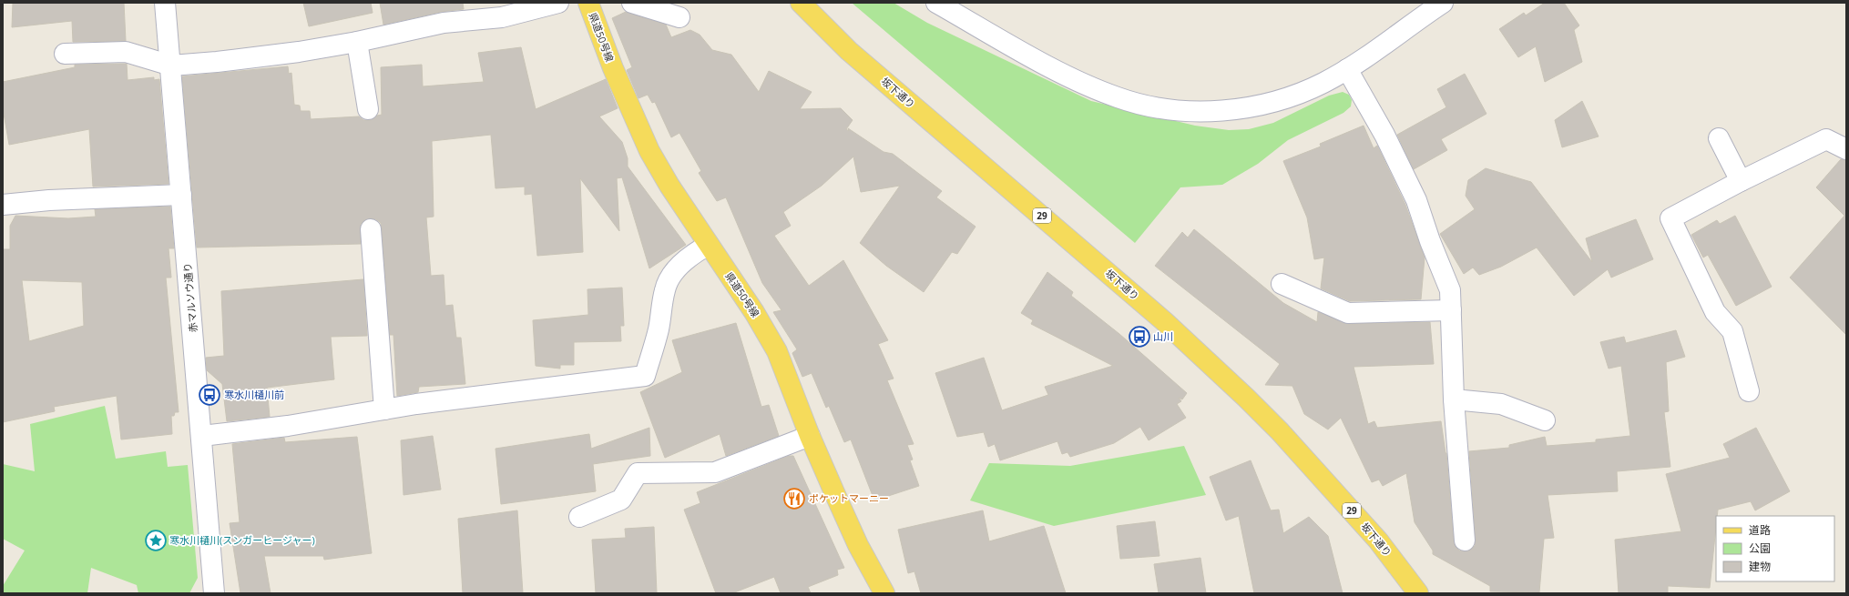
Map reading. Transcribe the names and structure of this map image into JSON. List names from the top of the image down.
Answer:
{
  "streets": {
    "main road": ["県道50号線", "坂下通り", "29"],
    "street": ["赤マルソウ通り"]
  },
  "places": {
    "bus stop": ["山川", "寒水川樋川前"],
    "restaurant": ["ポケットマーニー"],
    "place": ["寒水川樋川(スンガーヒージャー)"]
  },
  "legend": ["道路", "公園", "建物"]
}
